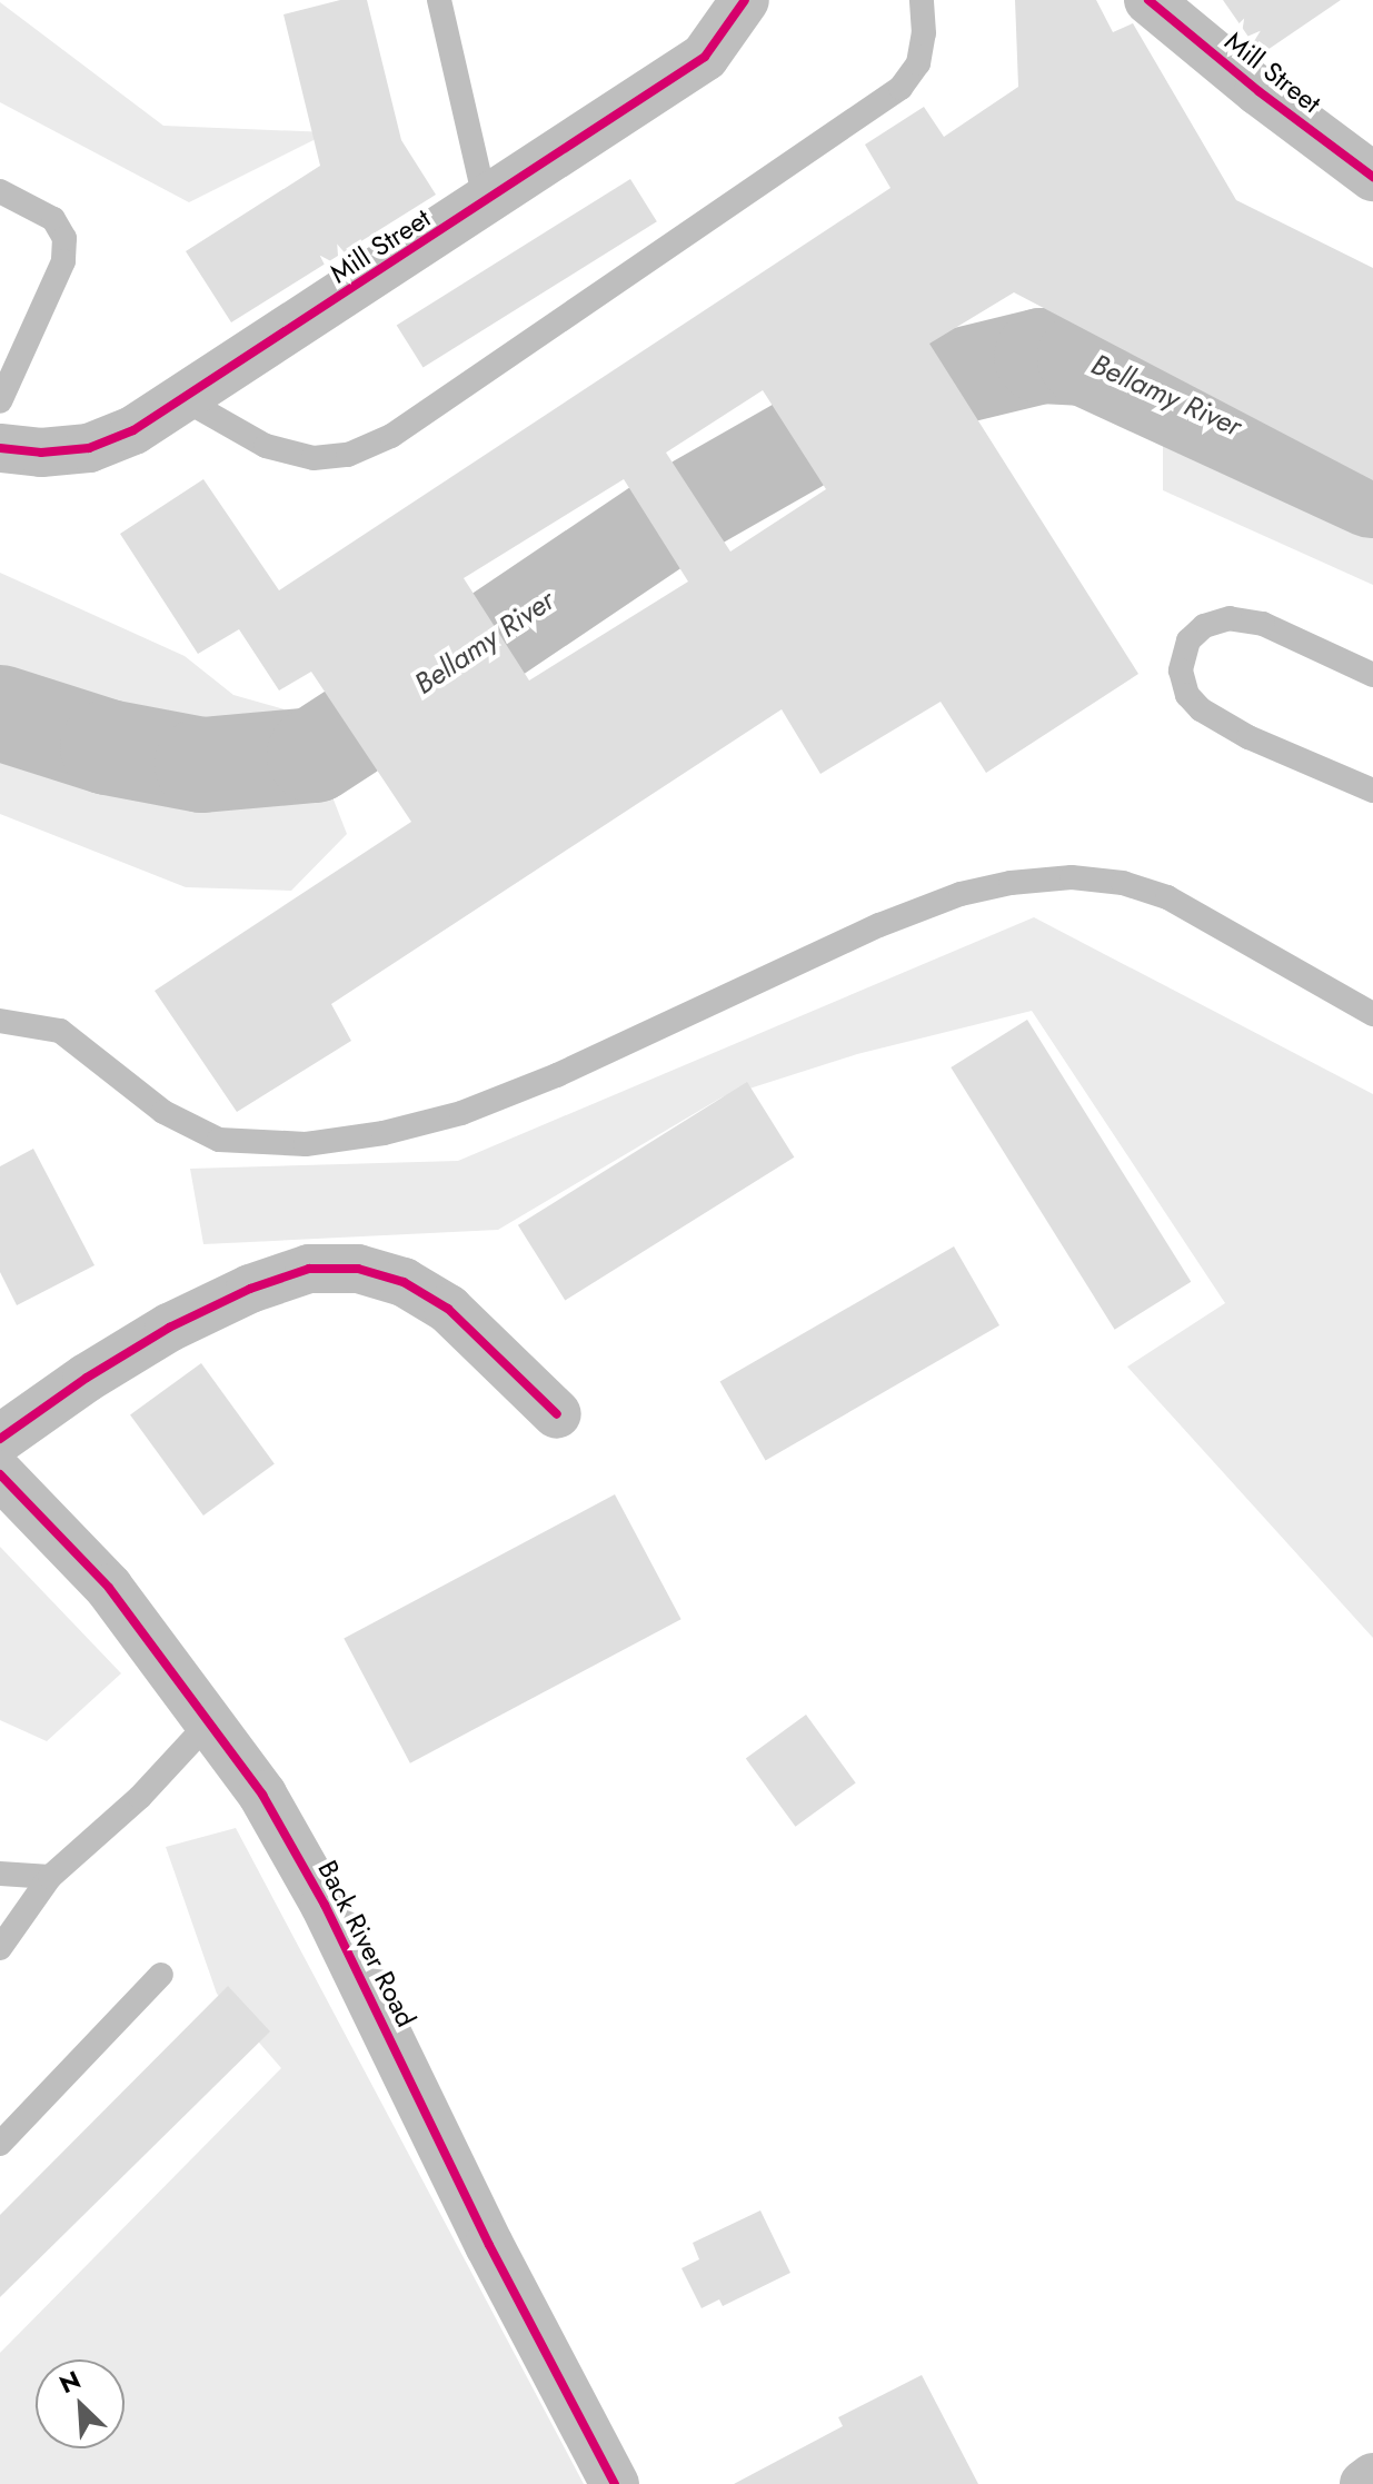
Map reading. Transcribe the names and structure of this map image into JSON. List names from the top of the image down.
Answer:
{
  "streets": {
    "street": ["Mill Street", "Back River Road"]
  },
  "water": ["Bellamy River"],
  "north": "top left"
}
